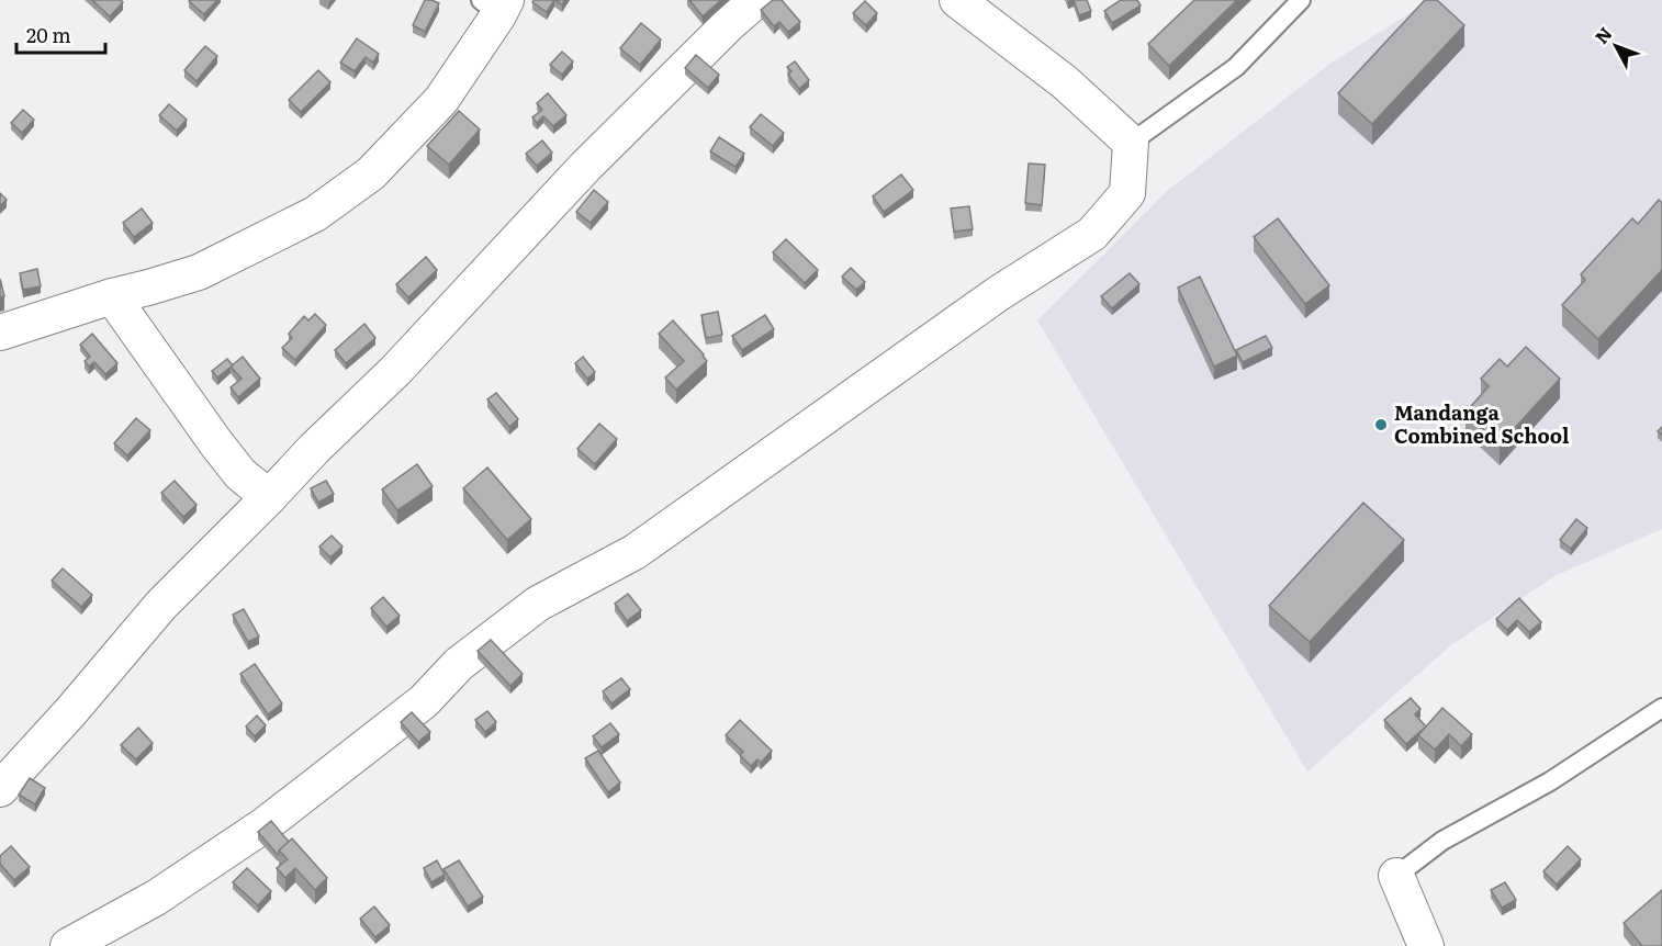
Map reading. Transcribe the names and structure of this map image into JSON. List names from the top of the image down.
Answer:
{
  "places": ["Mandanga Combined School"],
  "scale_bar": "20 m",
  "north": "top left"
}
